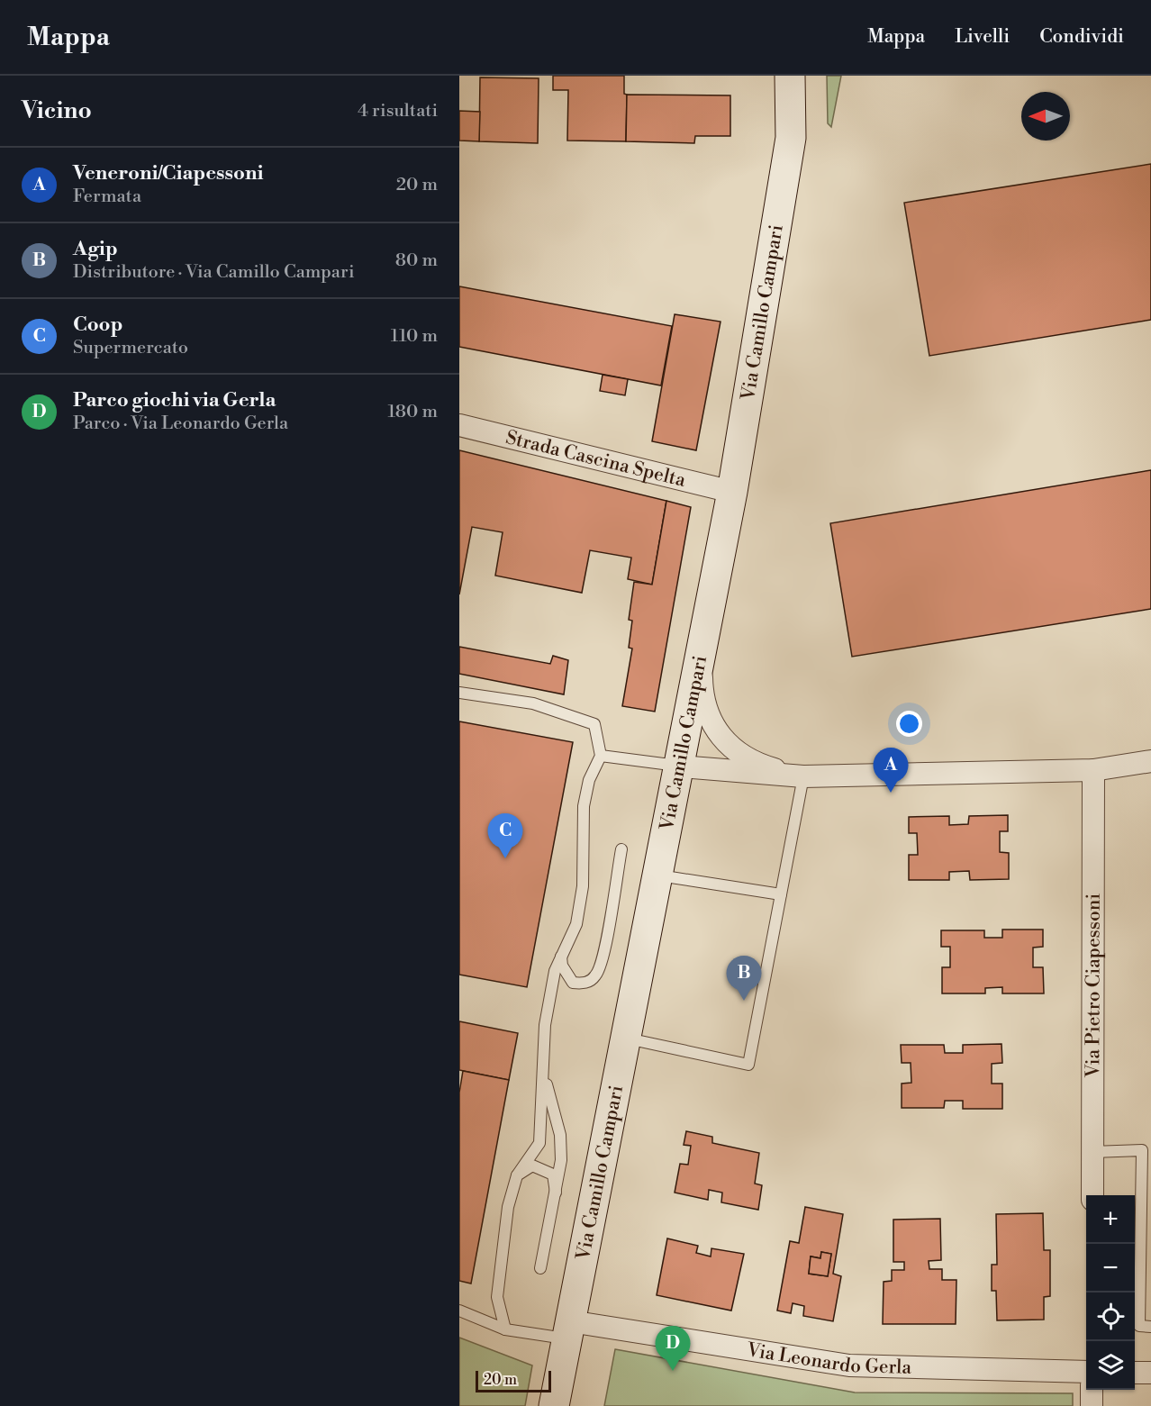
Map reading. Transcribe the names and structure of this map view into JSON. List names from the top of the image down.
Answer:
{
  "streets": {
    "street": [
      "Via Camillo Campari",
      "Strada Cascina Spelta",
      "Via Pietro Ciapessoni",
      "Via Leonardo Gerla"
    ]
  },
  "crossings": [
    ["Via Camillo Campari", "Strada Cascina Spelta"],
    ["Via Camillo Campari", "Via Leonardo Gerla"]
  ],
  "scale_bar": "20 m",
  "north": "left",
  "page": {
    "header": "Mappa",
    "nav": ["Mappa", "Livelli", "Condividi"],
    "heading": ["Vicino", "4 risultati"],
    "list": [
      {
        "mark": "A",
        "name": "Veneroni/Ciapessoni",
        "note": "Fermata",
        "value": "20 m"
      },
      {
        "mark": "B",
        "name": "Agip",
        "note": "Distributore · Via Camillo Campari",
        "value": "80 m"
      },
      {
        "mark": "C",
        "name": "Coop",
        "note": "Supermercato",
        "value": "110 m"
      },
      {
        "mark": "D",
        "name": "Parco giochi via Gerla",
        "note": "Parco · Via Leonardo Gerla",
        "value": "180 m"
      }
    ],
    "pins": [
      "A",
      "C",
      "B",
      "D"
    ],
    "map_buttons": ["+", "−"],
    "scale": "20 m"
  }
}
